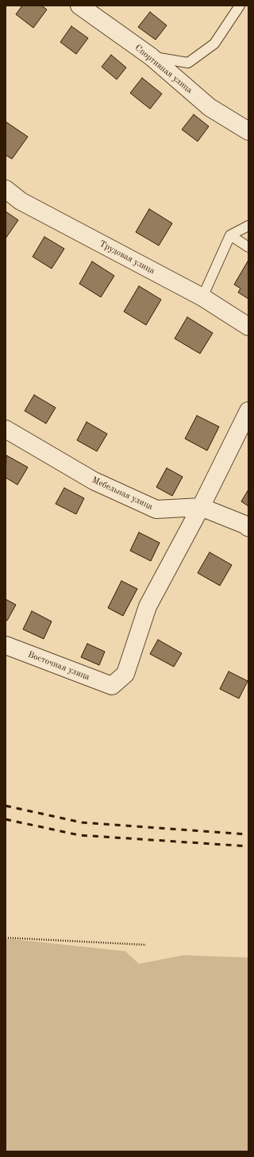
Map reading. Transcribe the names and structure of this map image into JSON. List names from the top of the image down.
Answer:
{
  "streets": {
    "street": [
      "Спортивная улица",
      "Трудовая улица",
      "Мебельная улица",
      "Восточная улица"
    ]
  },
  "crossings": [
    ["Мебельная улица", "Восточная улица"]
  ]
}
